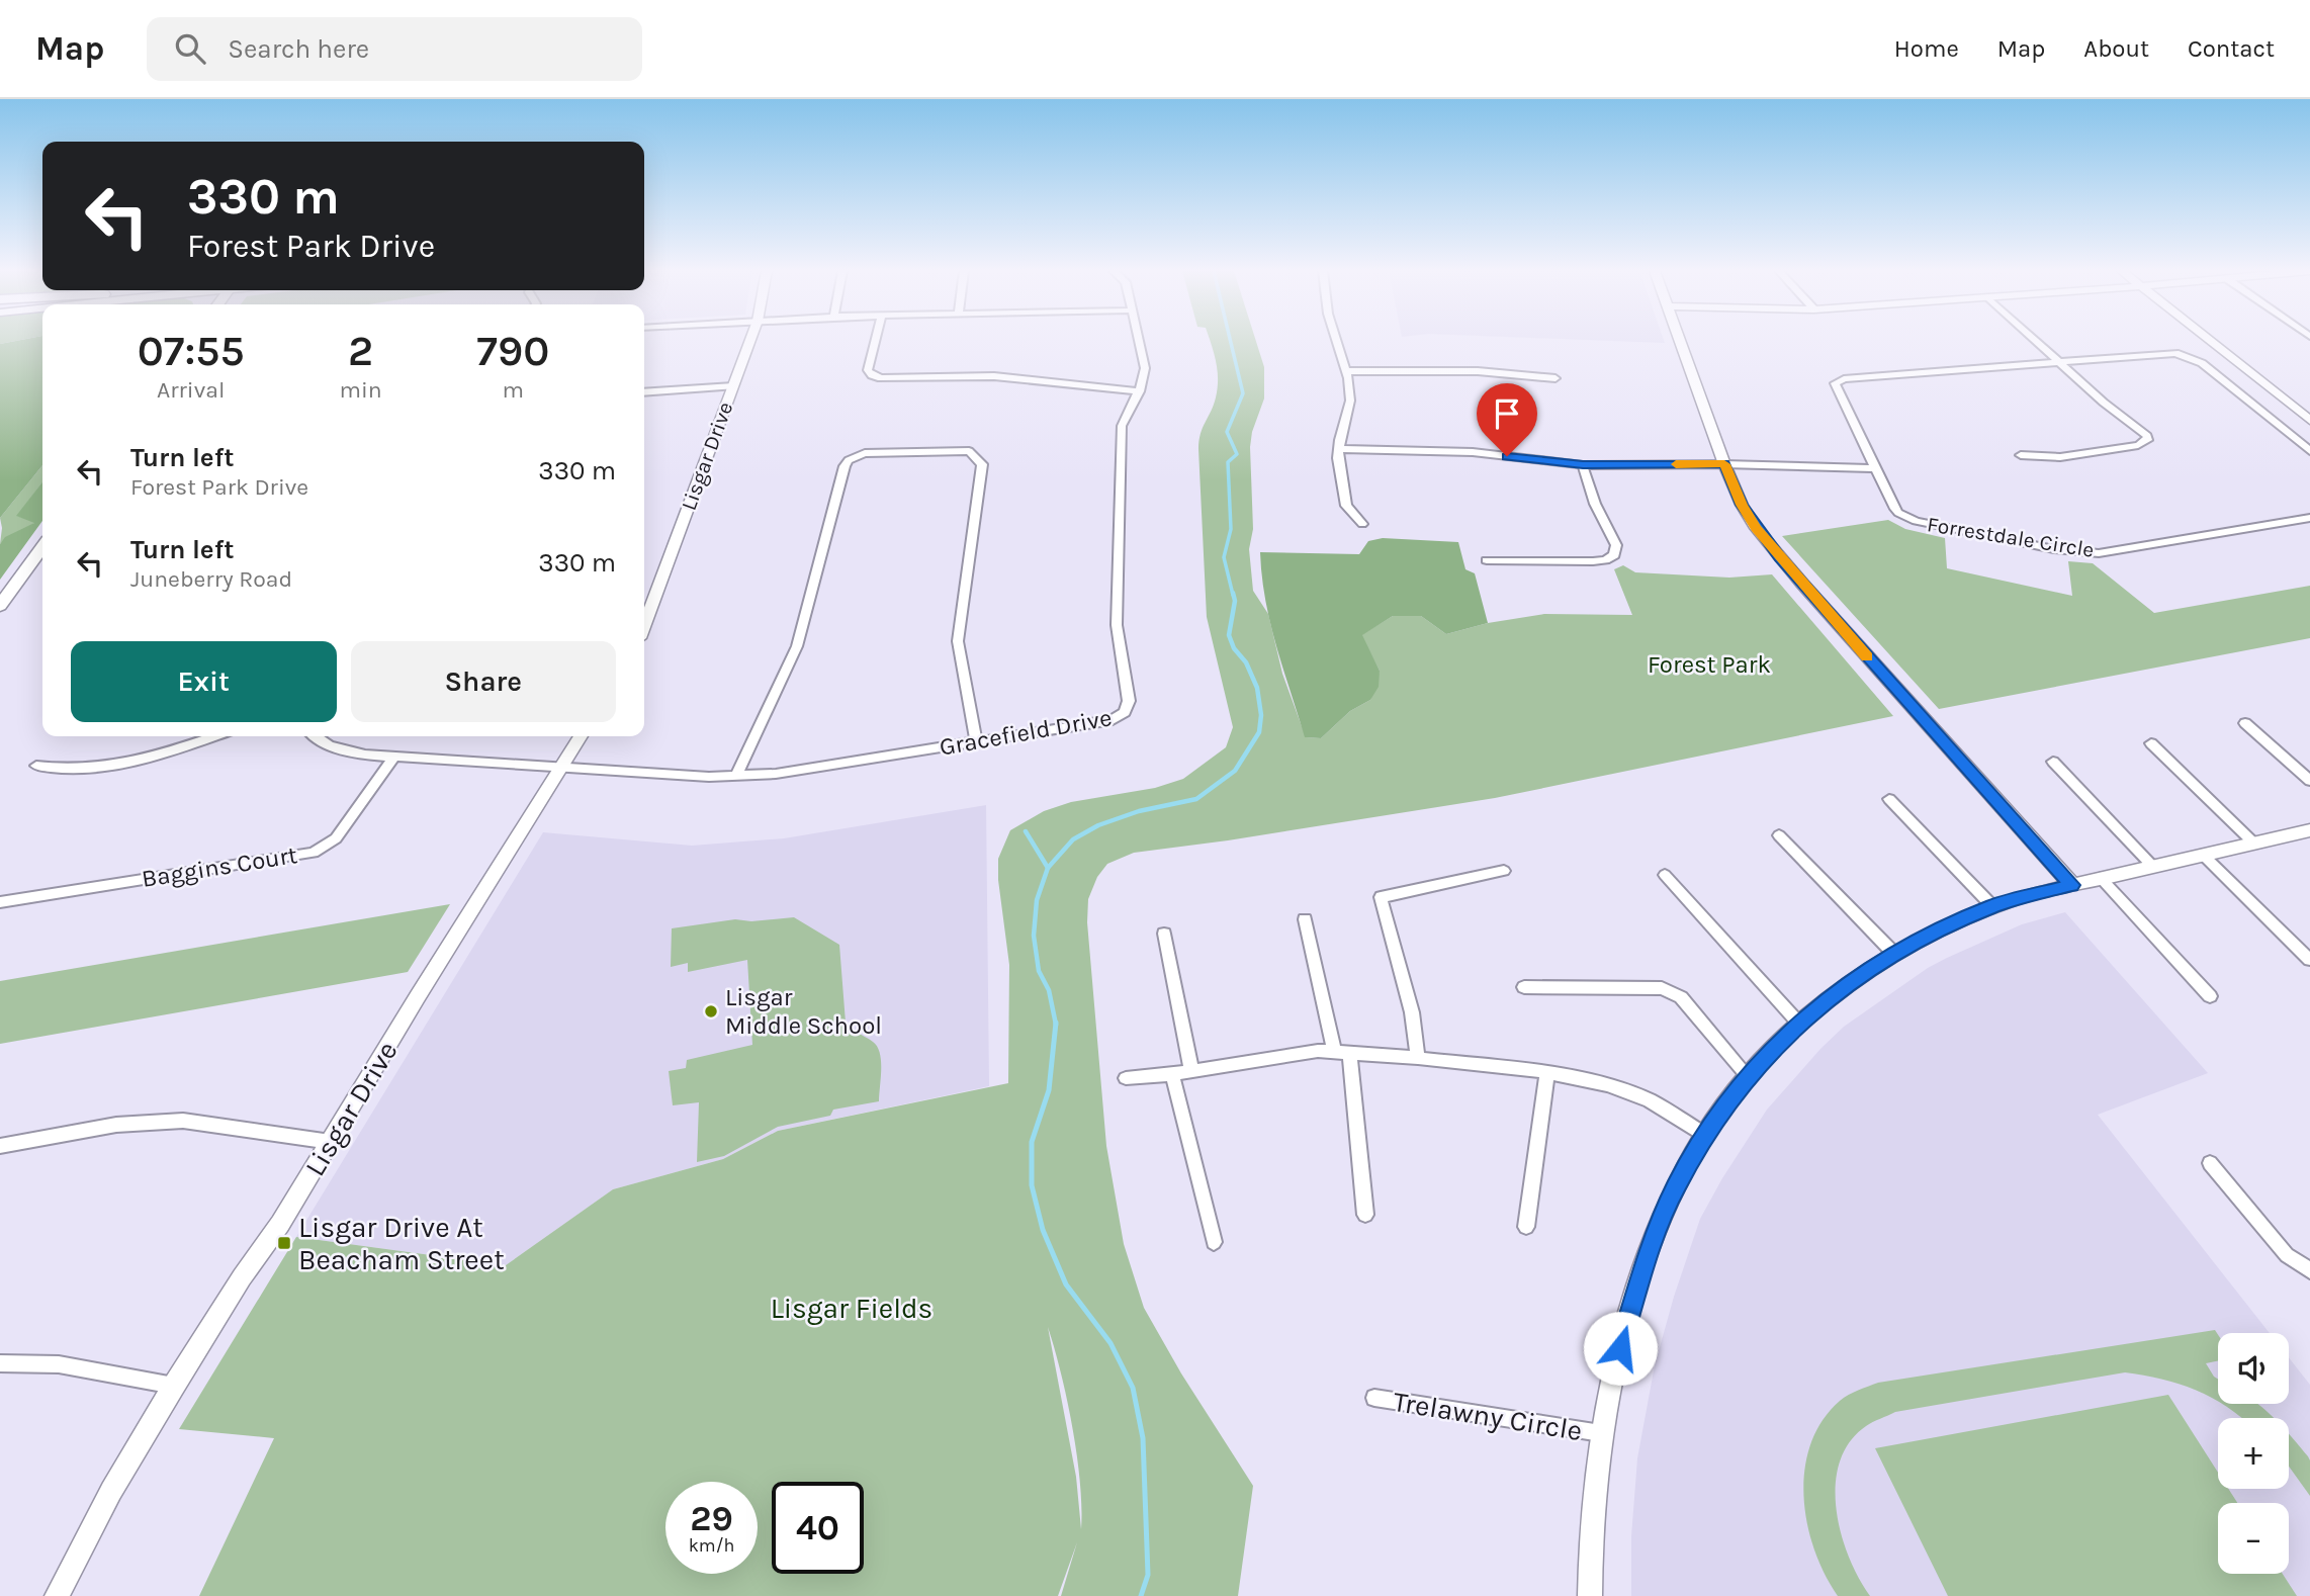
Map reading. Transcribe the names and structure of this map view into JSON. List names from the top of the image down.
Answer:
{
  "streets": {
    "street": [
      "Lisgar Drive",
      "Forrestdale Circle",
      "Gracefield Drive",
      "Baggins Court",
      "Trelawny Circle"
    ]
  },
  "crossings": [
    ["Lisgar Drive", "Gracefield Drive"],
    ["Gracefield Drive", "Baggins Court"]
  ],
  "parks": ["Forest Park", "Lisgar Fields"],
  "places": {
    "other": ["Lisgar Middle School"],
    "transit": ["Lisgar Drive At Beacham Street"]
  },
  "page": {
    "header": "Map",
    "search": "Search here",
    "nav": [
      "Home",
      "Map",
      "About",
      "Contact"
    ],
    "turn": ["330 m", "Forest Park Drive"],
    "eta": [
      "07:55",
      "Arrival",
      "2",
      "min",
      "790",
      "m"
    ],
    "list": [
      {
        "name": "Turn left",
        "note": "Forest Park Drive",
        "value": "330 m"
      },
      {
        "name": "Turn left",
        "note": "Juneberry Road",
        "value": "330 m"
      }
    ],
    "buttons": ["Exit", "Share"],
    "map_buttons": ["+", "−"],
    "speed": "29 km/h",
    "limit": "40"
  }
}
